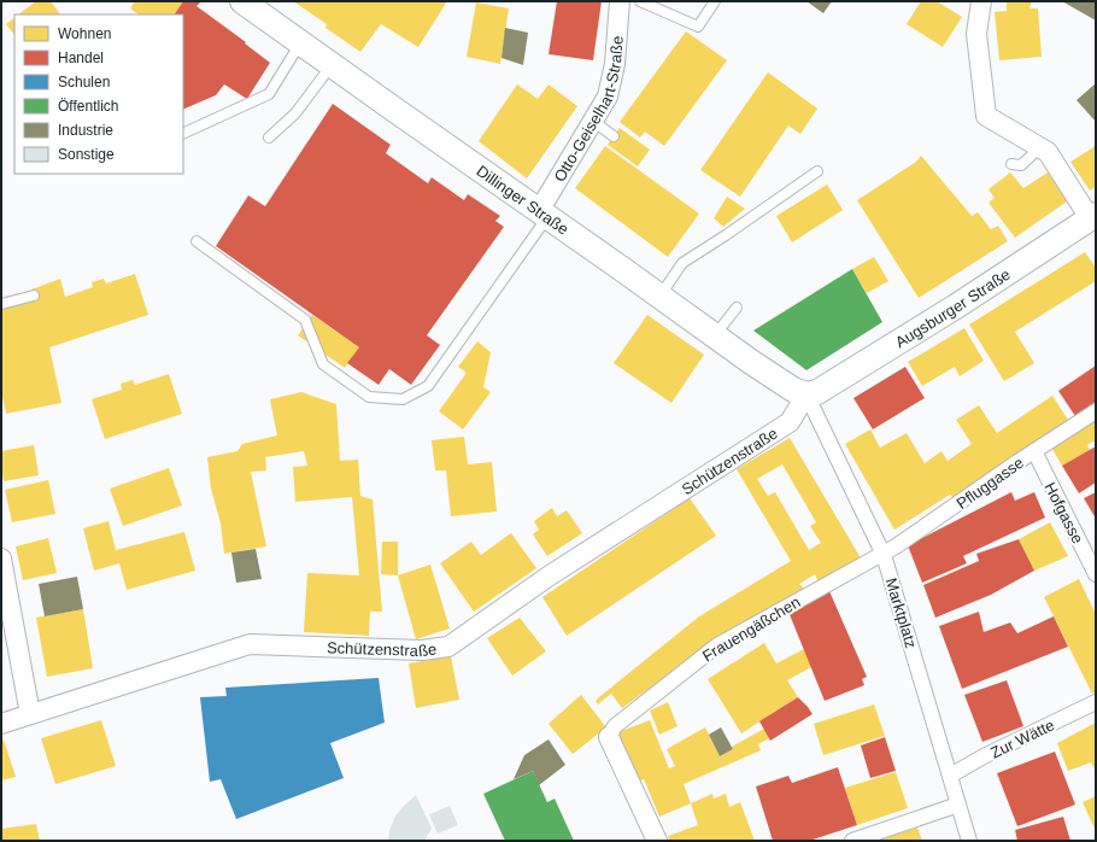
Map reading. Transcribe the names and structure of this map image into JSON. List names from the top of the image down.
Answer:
{
  "streets": {
    "street": [
      "Otto-Geiselhart-Straße",
      "Dillinger Straße",
      "Augsburger Straße",
      "Schützenstraße",
      "Pfluggasse",
      "Hofgasse",
      "Marktplatz",
      "Frauengäßchen",
      "Zur Wätte"
    ]
  },
  "crossings": [
    ["Otto-Geiselhart-Straße", "Dillinger Straße"],
    ["Dillinger Straße", "Augsburger Straße"],
    ["Dillinger Straße", "Schützenstraße"],
    ["Dillinger Straße", "Marktplatz"],
    ["Augsburger Straße", "Schützenstraße"],
    ["Augsburger Straße", "Marktplatz"],
    ["Schützenstraße", "Marktplatz"],
    ["Pfluggasse", "Hofgasse"],
    ["Pfluggasse", "Marktplatz"],
    ["Pfluggasse", "Frauengäßchen"],
    ["Marktplatz", "Frauengäßchen"],
    ["Marktplatz", "Zur Wätte"]
  ],
  "legend": [
    "Wohnen",
    "Handel",
    "Schulen",
    "Öffentlich",
    "Industrie",
    "Sonstige"
  ]
}
